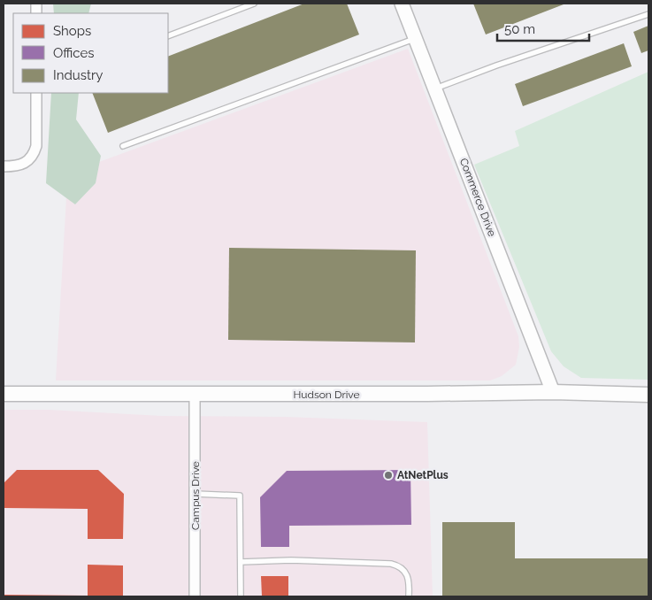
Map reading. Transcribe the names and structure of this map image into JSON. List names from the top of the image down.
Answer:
{
  "streets": {
    "main road": ["Hudson Drive"],
    "street": ["Commerce Drive", "Campus Drive"]
  },
  "crossings": [
    ["Commerce Drive", "Hudson Drive"],
    ["Hudson Drive", "Campus Drive"]
  ],
  "places": ["AtNetPlus"],
  "legend": ["Shops", "Offices", "Industry"],
  "scale_bar": "50 m"
}
